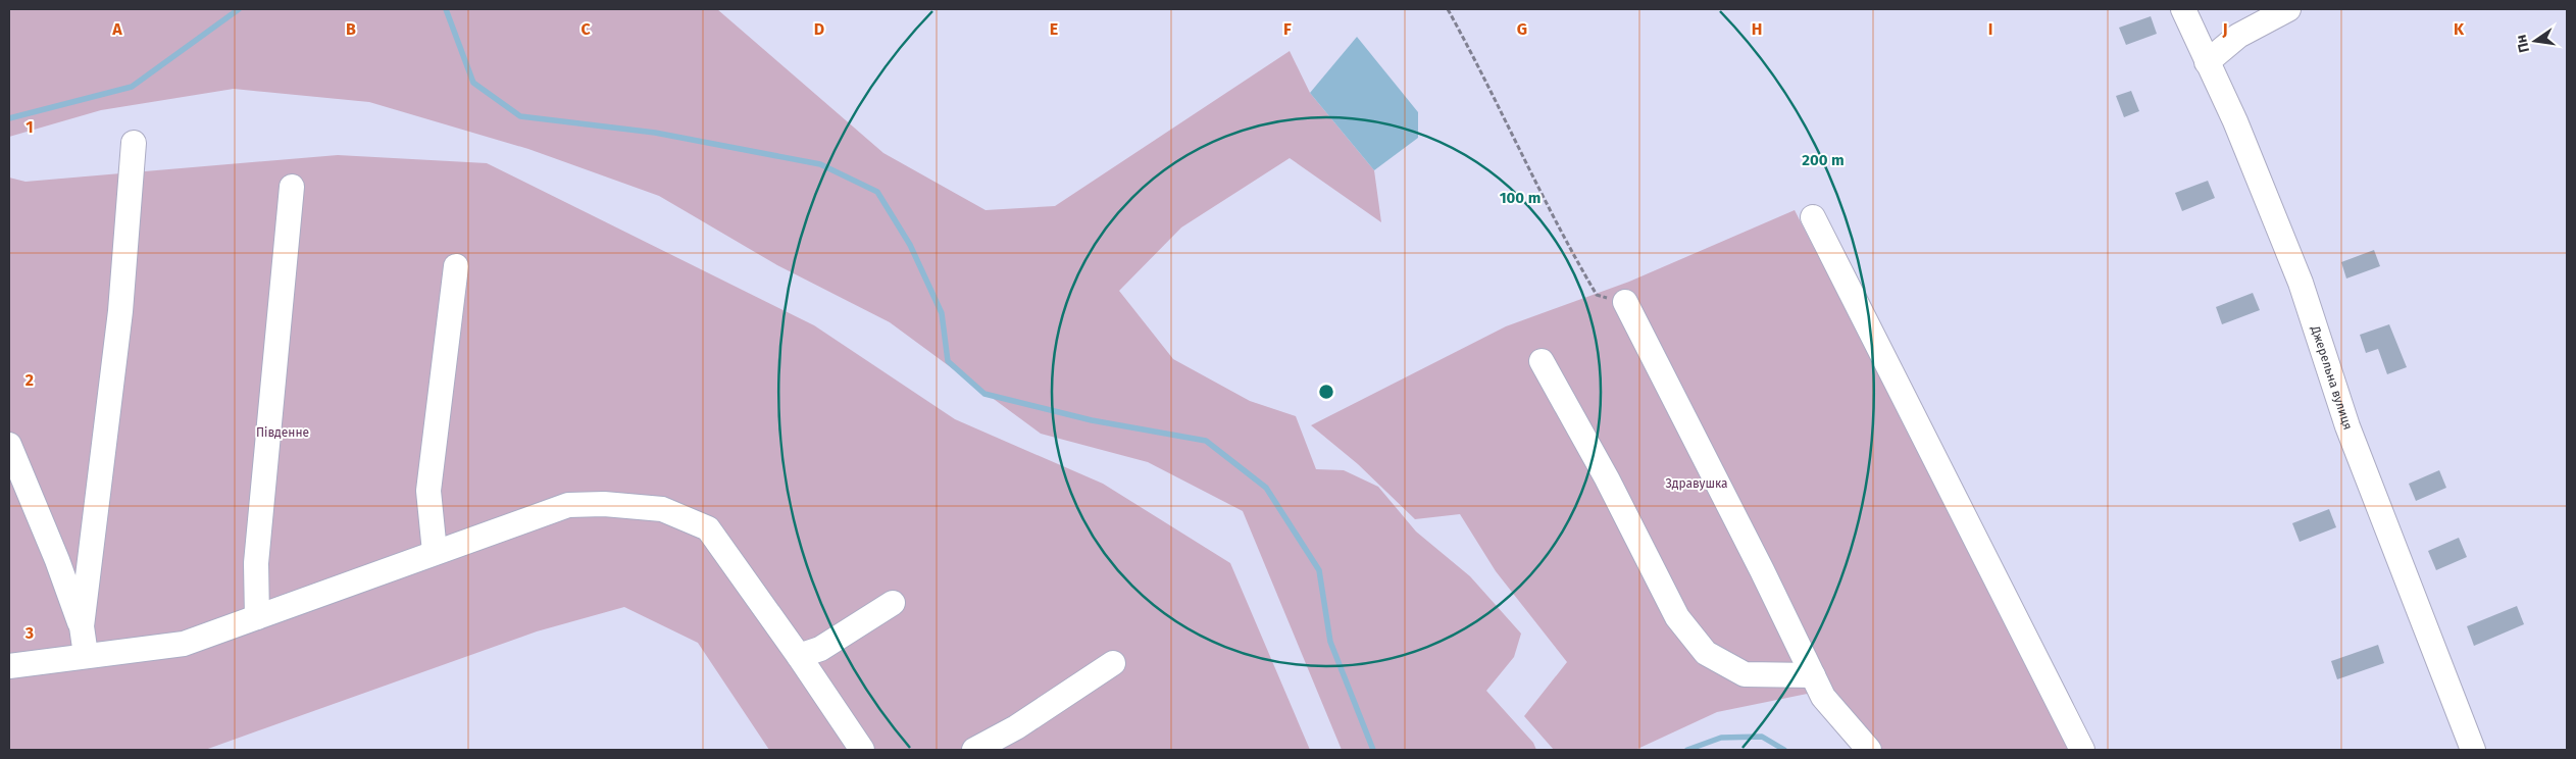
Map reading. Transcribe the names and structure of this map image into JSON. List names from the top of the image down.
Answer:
{
  "streets": {
    "street": ["Джерельна вулиця"]
  },
  "parks": ["Південне", "Здравушка"],
  "north": "left",
  "grid": {
    "columns": [
      "A",
      "B",
      "C",
      "D",
      "E",
      "F",
      "G",
      "H",
      "I",
      "J",
      "K"
    ],
    "rows": ["1", "2", "3"]
  },
  "rings": ["200 m", "100 m"]
}
